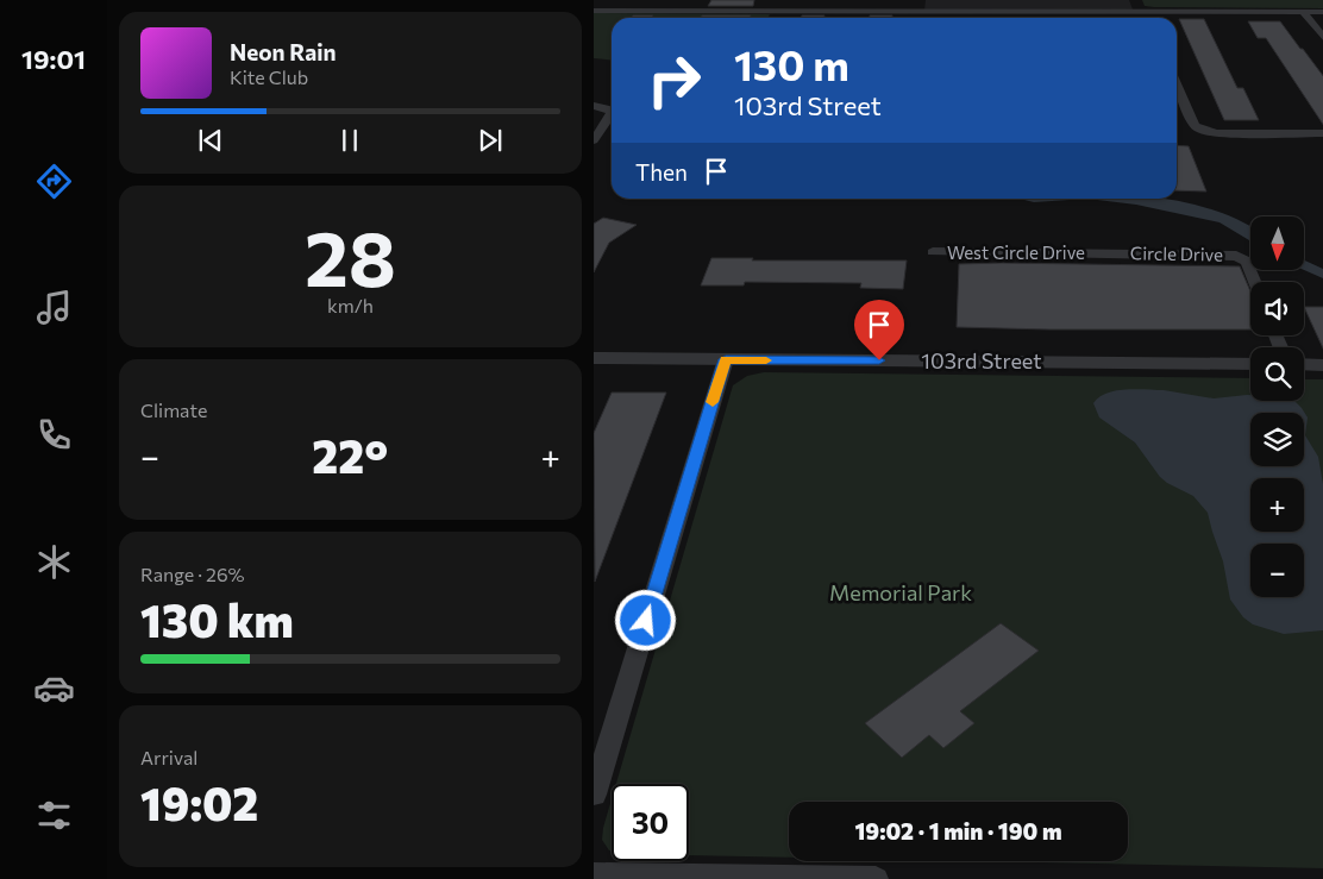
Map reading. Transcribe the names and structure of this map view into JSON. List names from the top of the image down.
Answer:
{
  "streets": {
    "street": ["West Circle Drive", "Circle Drive", "103rd Street"]
  },
  "crossings": [
    ["West Circle Drive", "Circle Drive"]
  ],
  "parks": ["Memorial Park"],
  "north": "bottom",
  "page": {
    "tabs": "19:01",
    "turn": ["130 m", "103rd Street"],
    "song": ["Neon Rain", "Kite Club"],
    "then": "Then",
    "tile": [
      ["28", "km/h"],
      "Climate",
      ["Range · 26%", "130 km"],
      ["Arrival", "19:02"]
    ],
    "map_buttons": ["+", "−"],
    "heat": ["−", "22°", "+"],
    "limit": "30",
    "trip": "19:02 · 1 min · 190 m"
  }
}
